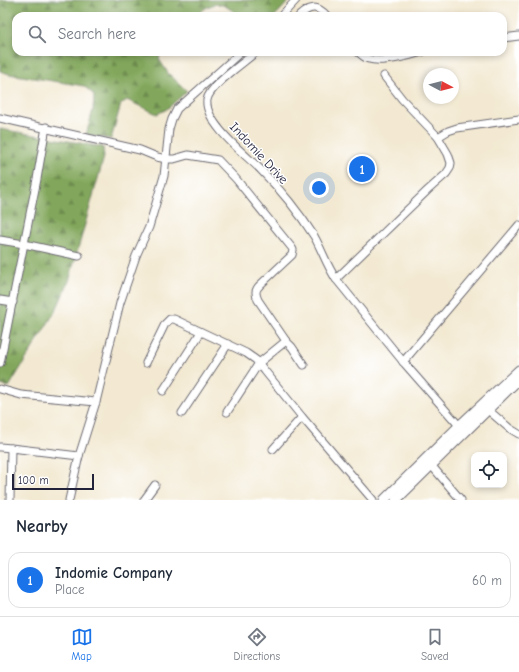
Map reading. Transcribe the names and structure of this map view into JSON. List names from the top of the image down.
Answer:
{
  "streets": {
    "street": ["Indomie Drive"]
  },
  "scale_bar": "100 m",
  "north": "right",
  "page": {
    "search": "Search here",
    "pins": "1",
    "scale": "100 m",
    "heading": "Nearby",
    "list": [
      {
        "mark": "1",
        "name": "Indomie Company",
        "note": "Place",
        "value": "60 m"
      }
    ],
    "nav": ["Map", "Directions", "Saved"]
  }
}
